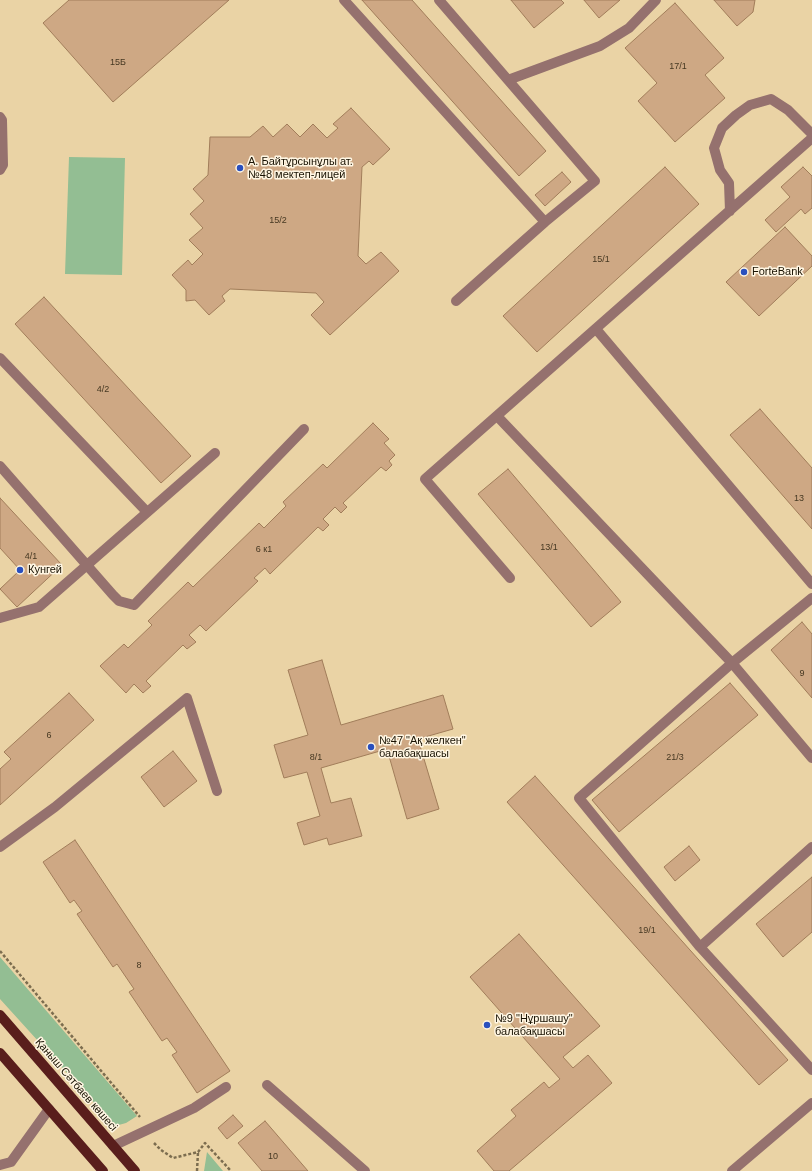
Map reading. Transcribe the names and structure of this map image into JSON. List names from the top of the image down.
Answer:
{
  "streets": {
    "main road": ["Қаныш Сәтбаев көшесі"]
  },
  "places": [
    "А. Байтұрсынұлы ат. №48 мектеп-лицей",
    "ForteBank",
    "Кунгей",
    "№47 \"Ақ желкен\" балабақшасы",
    "№9 \"Нұршашу\" балабақшасы"
  ],
  "house_numbers": [
    "15Б",
    "17/1",
    "15/2",
    "15/1",
    "4/2",
    "13",
    "13/1",
    "6 к1",
    "4/1",
    "9",
    "6",
    "8/1",
    "21/3",
    "19/1",
    "8",
    "10"
  ]
}
